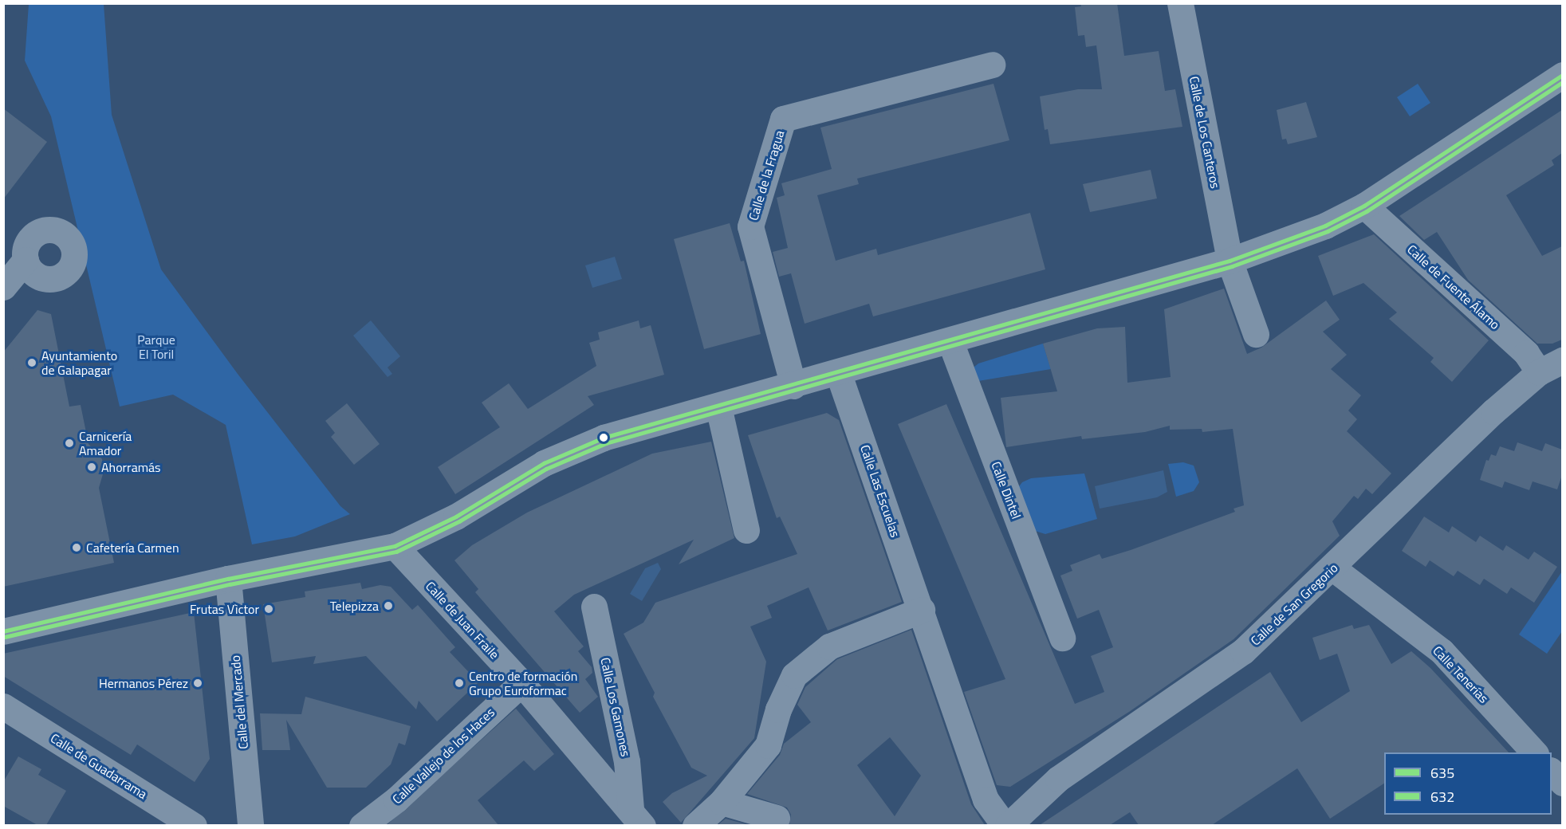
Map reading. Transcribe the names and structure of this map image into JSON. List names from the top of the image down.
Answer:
{
  "streets": {
    "street": [
      "Calle de Los Canteros",
      "Calle de la Fragua",
      "Calle de Fuente Álamo",
      "Calle Dintel",
      "Calle Las Escuelas",
      "Calle de San Gregorio",
      "Calle de Juan Fraile",
      "Calle Tenerías",
      "Calle del Mercado",
      "Calle Los Gamones",
      "Calle Vallejo de los Haces",
      "Calle de Guadarrama"
    ]
  },
  "crossings": [
    ["Calle de Fuente Álamo", "Calle de San Gregorio"],
    ["Calle Las Escuelas", "Calle de San Gregorio"],
    ["Calle de San Gregorio", "Calle Tenerías"],
    ["Calle de Juan Fraile", "Calle Los Gamones"],
    ["Calle de Juan Fraile", "Calle Vallejo de los Haces"]
  ],
  "parks": ["Parque El Toril"],
  "places": [
    "Ayuntamiento de Galapagar",
    "Carnicería Amador",
    "Ahorramás",
    "Cafetería Carmen",
    "Telepizza",
    "Frutas Vìctor",
    "Hermanos Pérez",
    "Centro de formación Grupo Euroformac"
  ],
  "lines": ["transit line 635", "transit line 632"],
  "legend": ["635", "632"]
}
